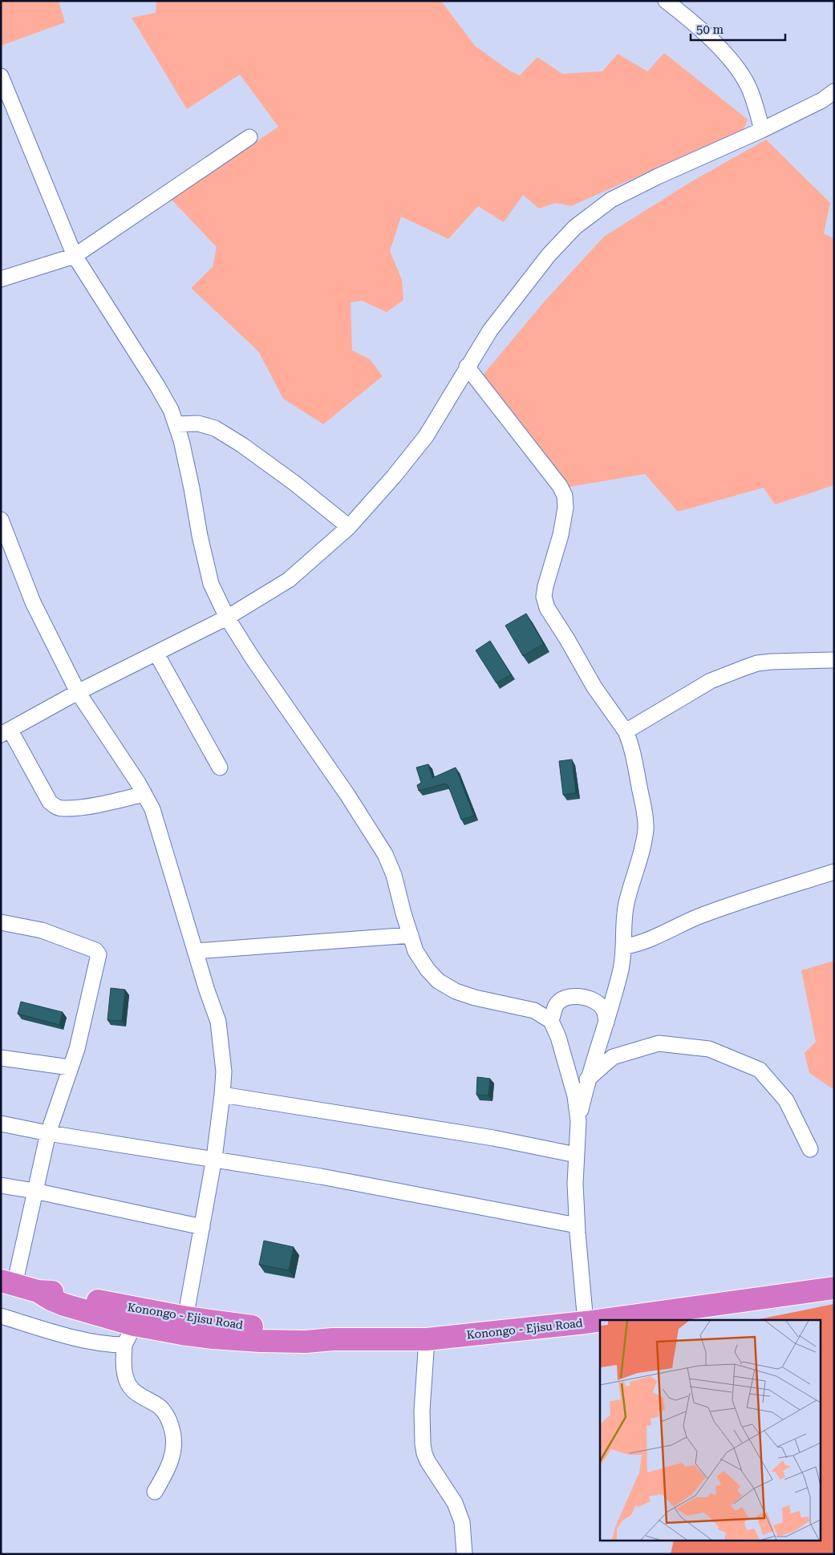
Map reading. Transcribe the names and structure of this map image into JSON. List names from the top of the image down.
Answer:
{
  "streets": {
    "highway": ["Konongo - Ejisu Road"]
  },
  "scale_bar": "50 m"
}
